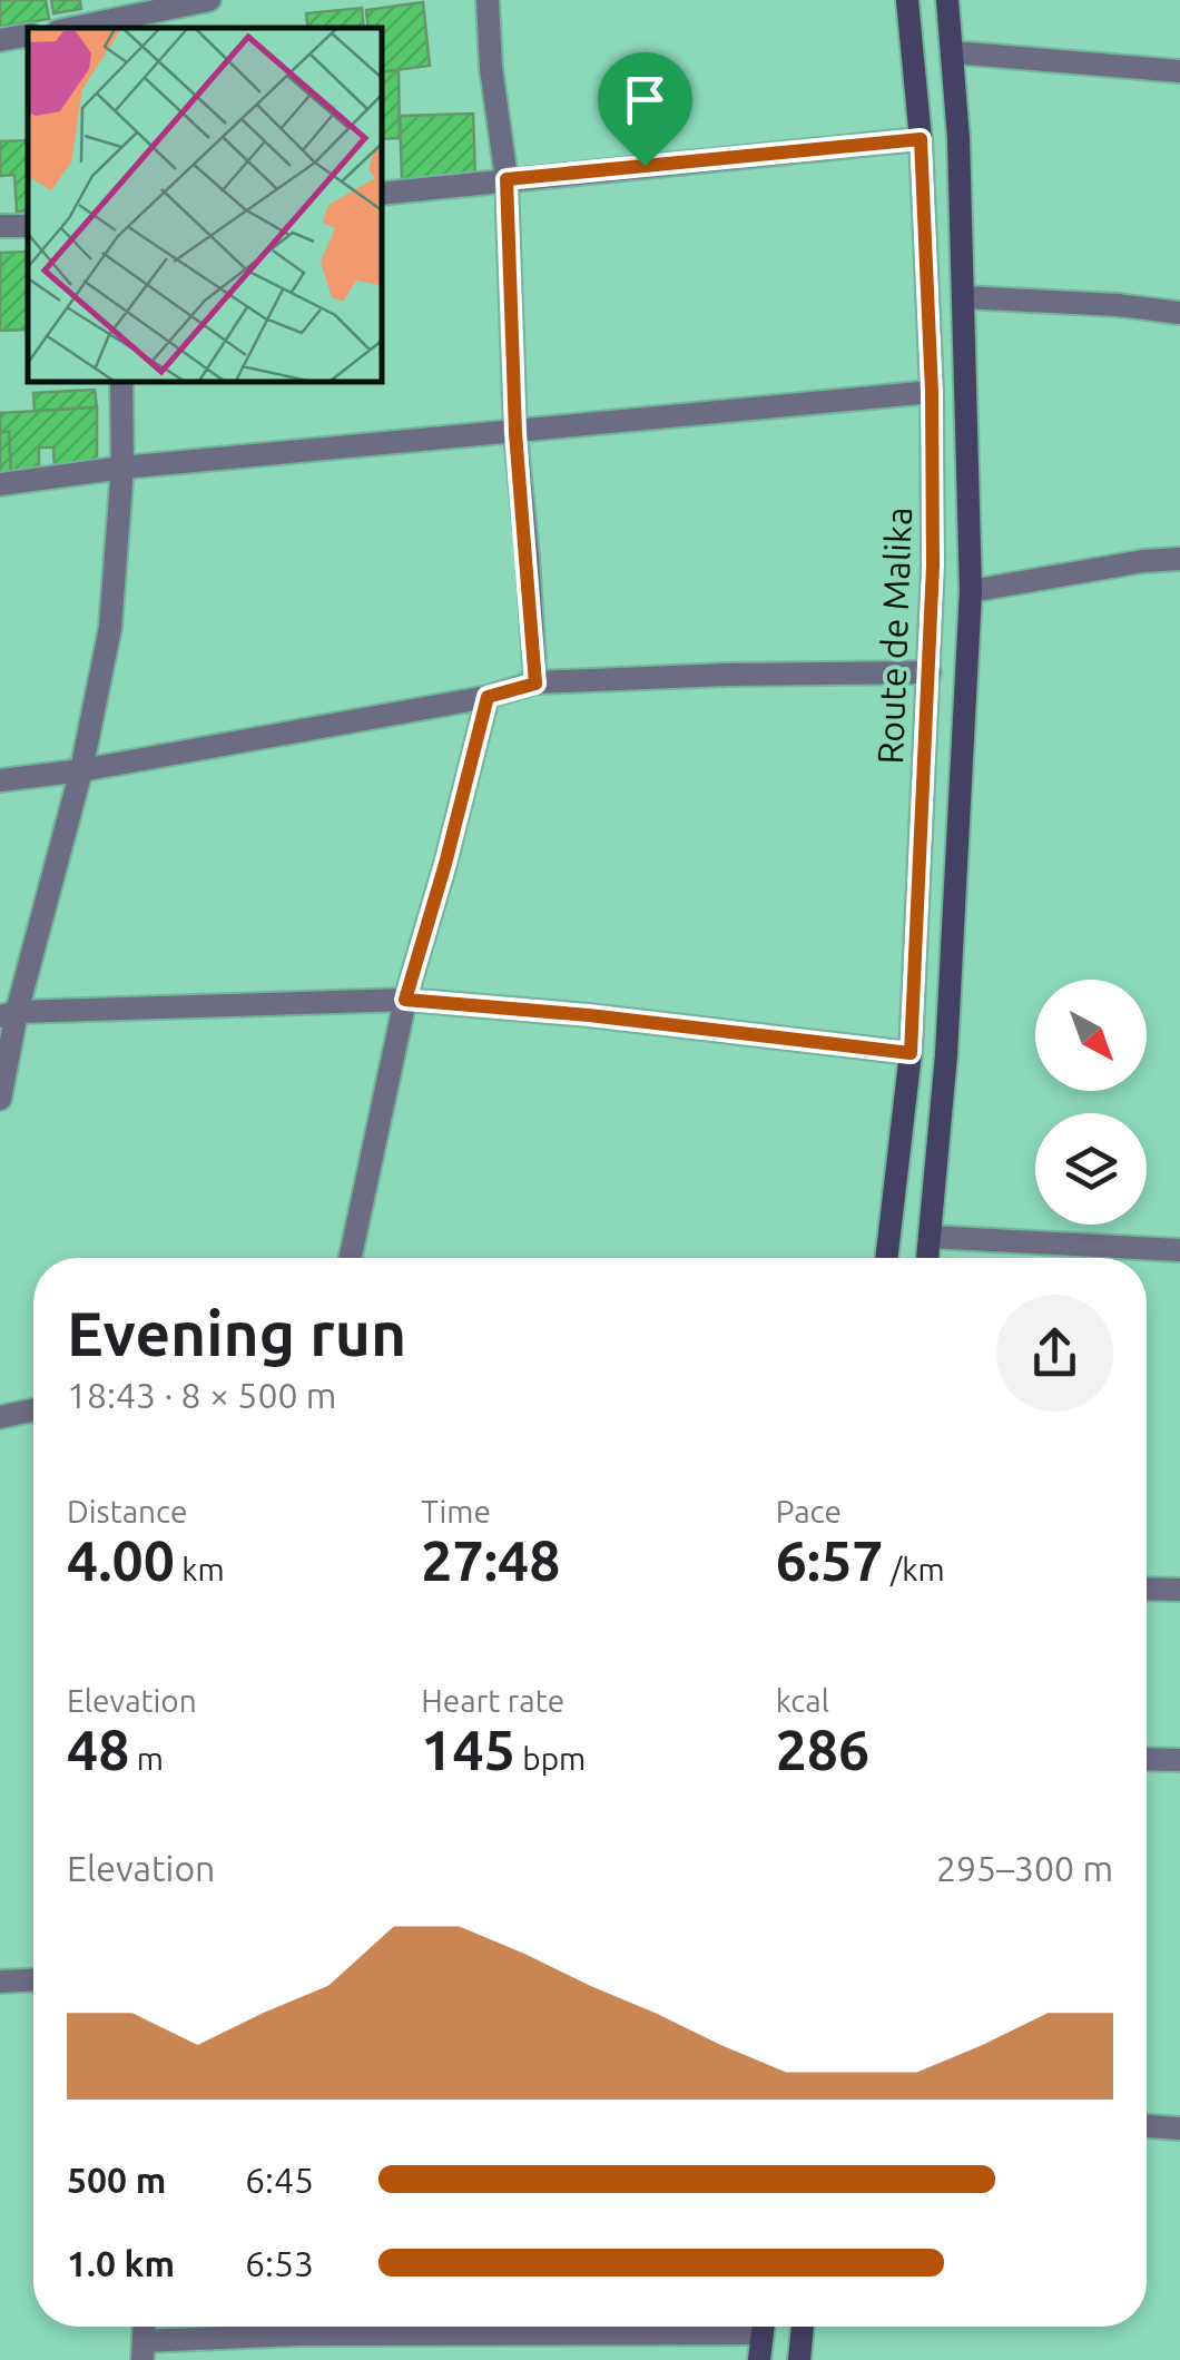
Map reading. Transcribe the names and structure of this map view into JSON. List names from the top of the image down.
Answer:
{
  "streets": {
    "main road": ["Route de Malika"]
  },
  "north": "bottom right",
  "page": {
    "heading": ["Evening run", "18:43 · 8 × 500 m"],
    "stats": [
      ["Distance", "4.00 km"],
      ["Time", "27:48"],
      ["Pace", "6:57 /km"],
      ["Elevation", "48 m"],
      ["Heart rate", "145 bpm"],
      ["kcal", "286"]
    ],
    "chart": ["Elevation", "295–300 m"],
    "list": [
      {
        "name": "500 m",
        "note": "6:45"
      },
      {
        "name": "1.0 km",
        "note": "6:53"
      }
    ]
  }
}
